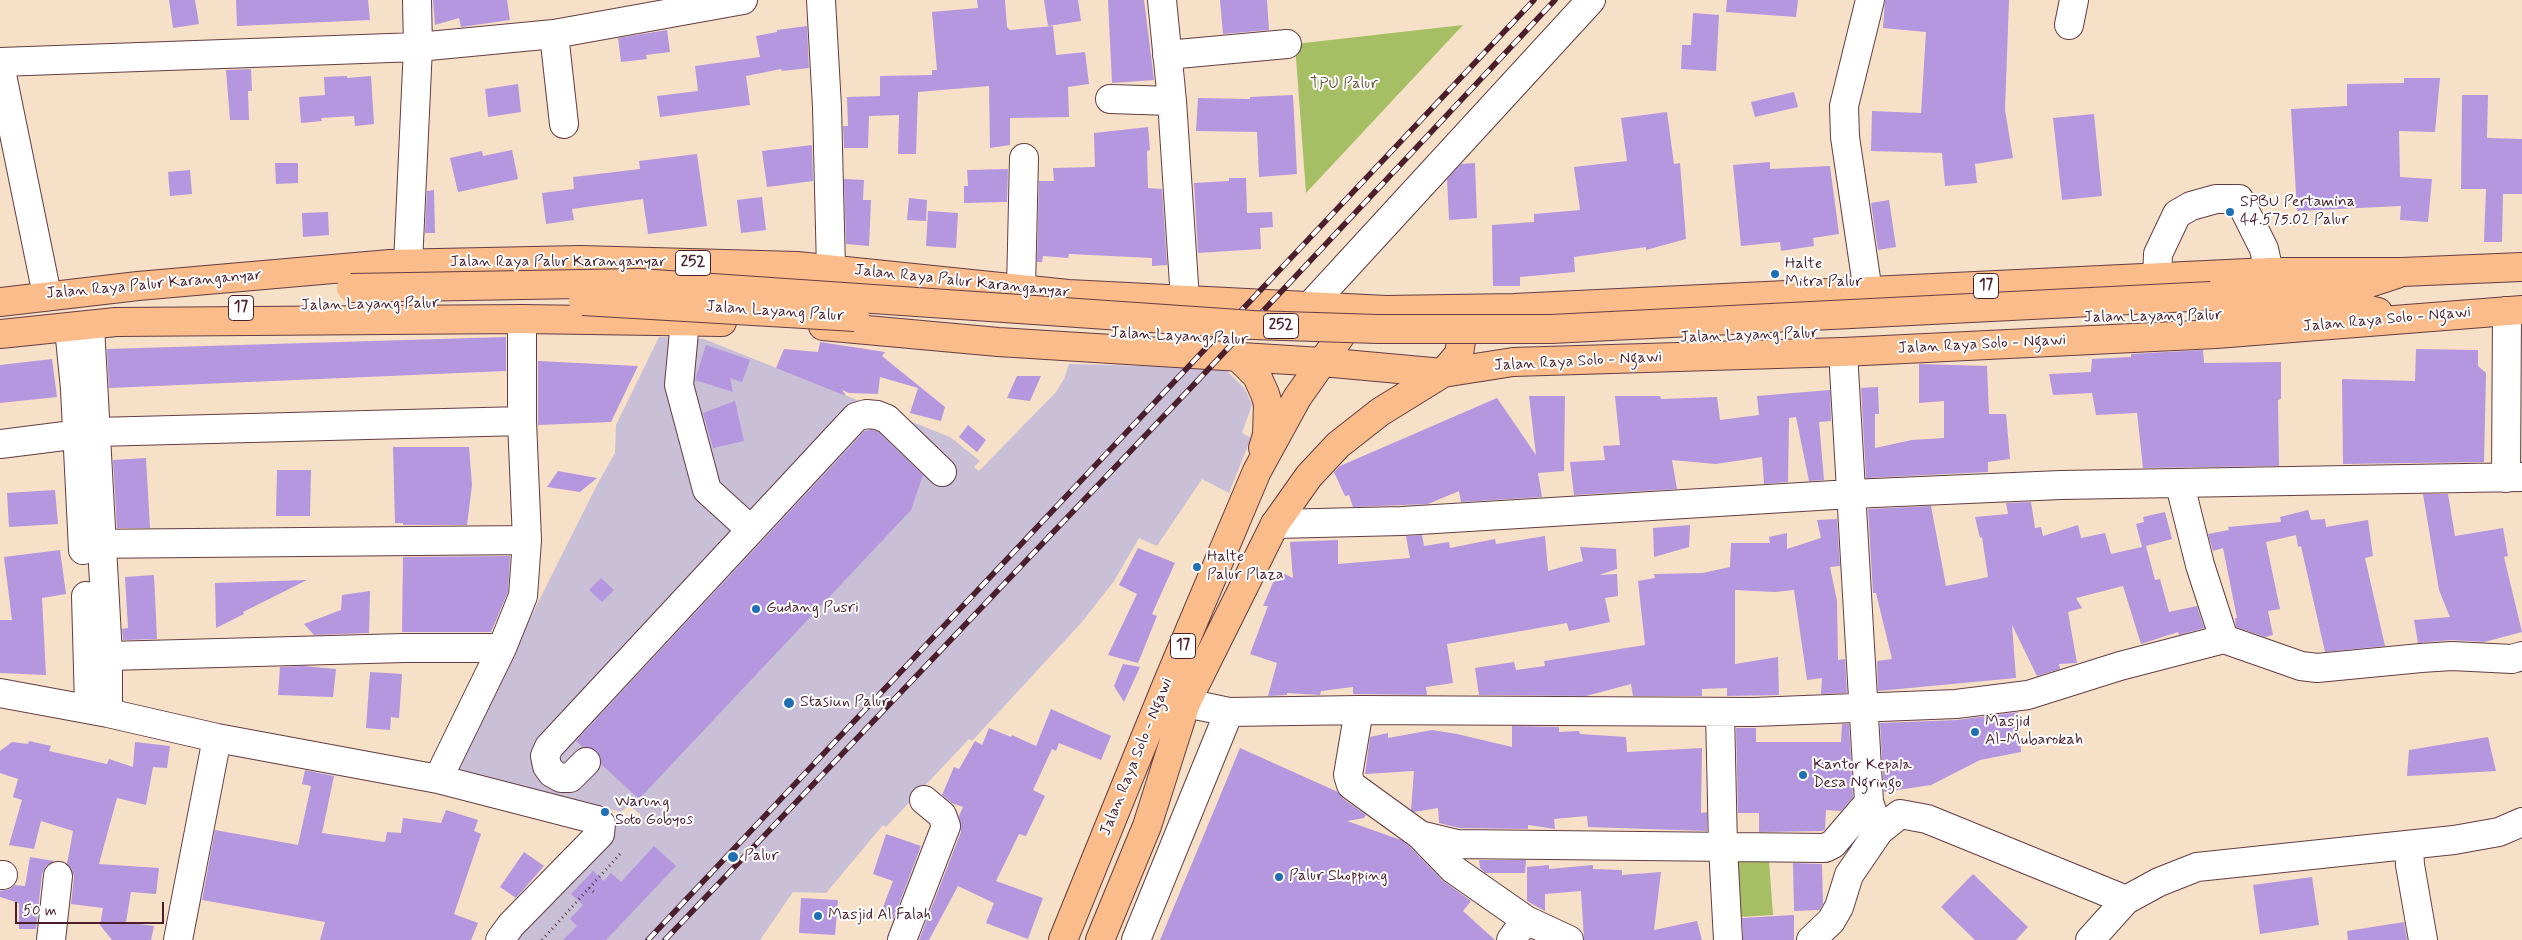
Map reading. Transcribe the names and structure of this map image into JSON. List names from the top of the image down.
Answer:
{
  "streets": {
    "main road": [
      "Jalan Raya Palur Karanganyar",
      "252",
      "17",
      "Jalan Layang Palur",
      "Jalan Raya Solo - Ngawi"
    ]
  },
  "crossings": [
    ["Jalan Raya Palur Karanganyar", "Jalan Layang Palur"],
    ["Jalan Raya Palur Karanganyar", "Jalan Raya Solo - Ngawi"],
    ["Jalan Layang Palur", "Jalan Raya Solo - Ngawi"]
  ],
  "parks": ["TPU Palur"],
  "places": [
    "SPBU Pertamina 44.575.02 Palur",
    "Halte Mitra Palur",
    "Halte Palur Plaza",
    "Gudang Pusri",
    "Stasiun Palur",
    "Masjid Al-Mubarokah",
    "Kantor Kepala Desa Ngringo",
    "Warung Soto Gobyos",
    "Palur",
    "Palur Shopping",
    "Masjid Al Falah"
  ],
  "scale_bar": "50 m"
}
